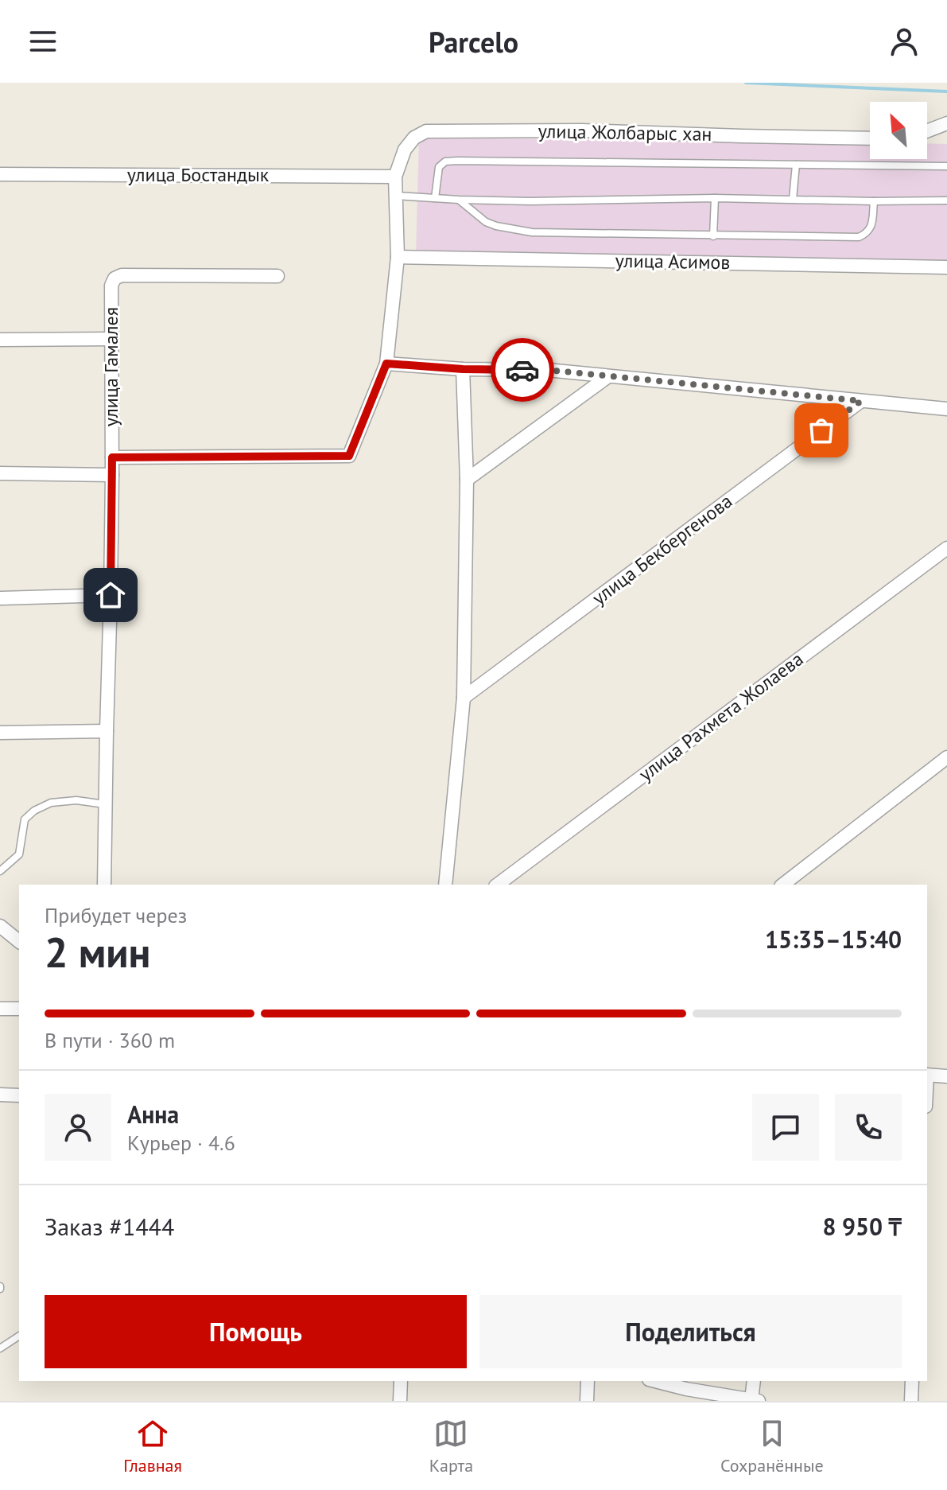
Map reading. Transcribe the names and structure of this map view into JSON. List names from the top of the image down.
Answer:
{
  "streets": {
    "street": [
      "улица Жолбарыс хан",
      "улица Бостандык",
      "улица Асимов",
      "улица Гамалея",
      "улица Бекбергенова",
      "улица Рахмета Жолаева"
    ]
  },
  "crossings": [
    ["улица Жолбарыс хан", "улица Бостандык"]
  ],
  "north": "top left",
  "page": {
    "header": "Parcelo",
    "heading": ["2 мин", "Прибудет через", "15:35–15:40"],
    "panel": [
      "Анна",
      "Курьер · 4.6",
      "Заказ #1444",
      "8 950 ₸"
    ],
    "bar": "В пути · 360 m",
    "buttons": ["Помощь", "Поделиться"],
    "tabs": ["Главная", "Карта", "Сохранённые"]
  }
}
